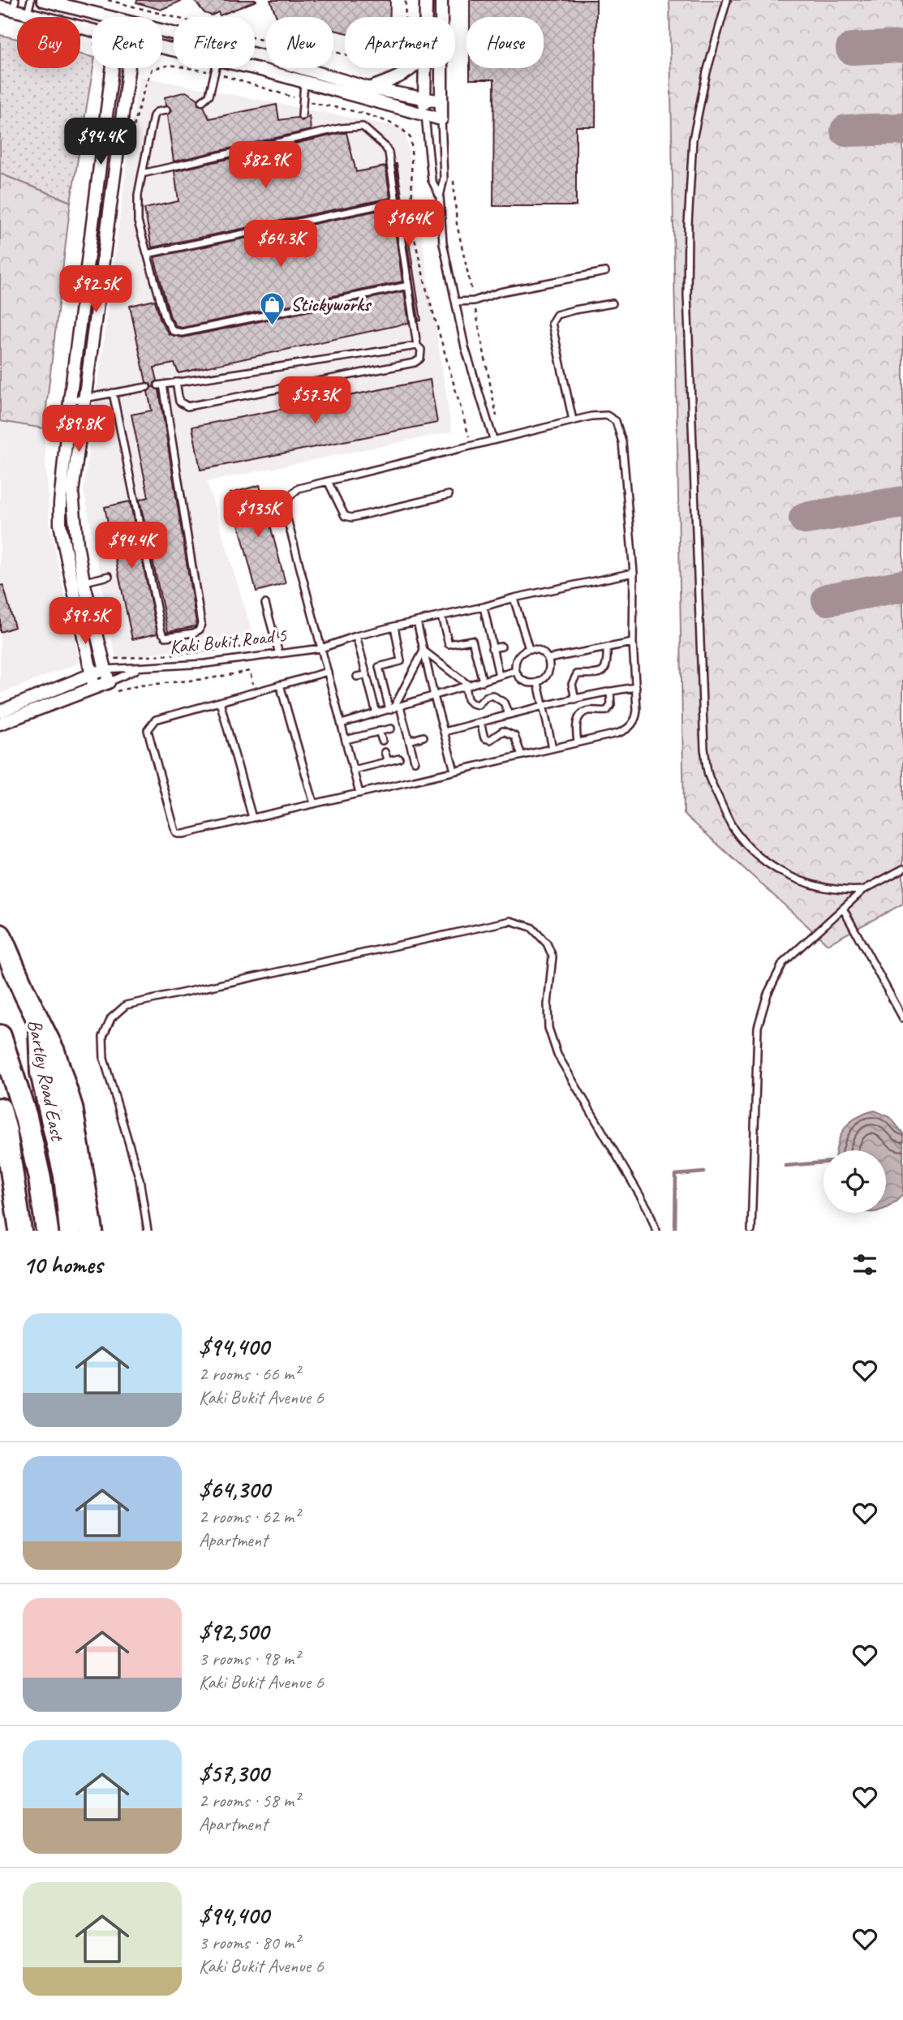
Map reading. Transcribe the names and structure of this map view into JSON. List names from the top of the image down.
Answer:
{
  "streets": {
    "highway": ["Bartley Road East"],
    "street": ["Kaki Bukit Road 5"]
  },
  "places": {
    "shop": ["Stickyworks"]
  },
  "page": {
    "chip": [
      "Buy",
      "Rent",
      "Filters",
      "New",
      "Apartment",
      "House"
    ],
    "price": [
      "$94.4K",
      "$82.9K",
      "$164K",
      "$64.3K",
      "$92.5K",
      "$57.3K",
      "$89.8K",
      "$135K",
      "$94.4K",
      "$99.5K"
    ],
    "heading": "10 homes",
    "list": [
      {
        "name": "$94,400",
        "note": "2 rooms · 66 m² · Kaki Bukit Avenue 6"
      },
      {
        "name": "$64,300",
        "note": "2 rooms · 62 m² · Apartment"
      },
      {
        "name": "$92,500",
        "note": "3 rooms · 98 m² · Kaki Bukit Avenue 6"
      },
      {
        "name": "$57,300",
        "note": "2 rooms · 58 m² · Apartment"
      },
      {
        "name": "$94,400",
        "note": "3 rooms · 80 m² · Kaki Bukit Avenue 6"
      }
    ]
  }
}
